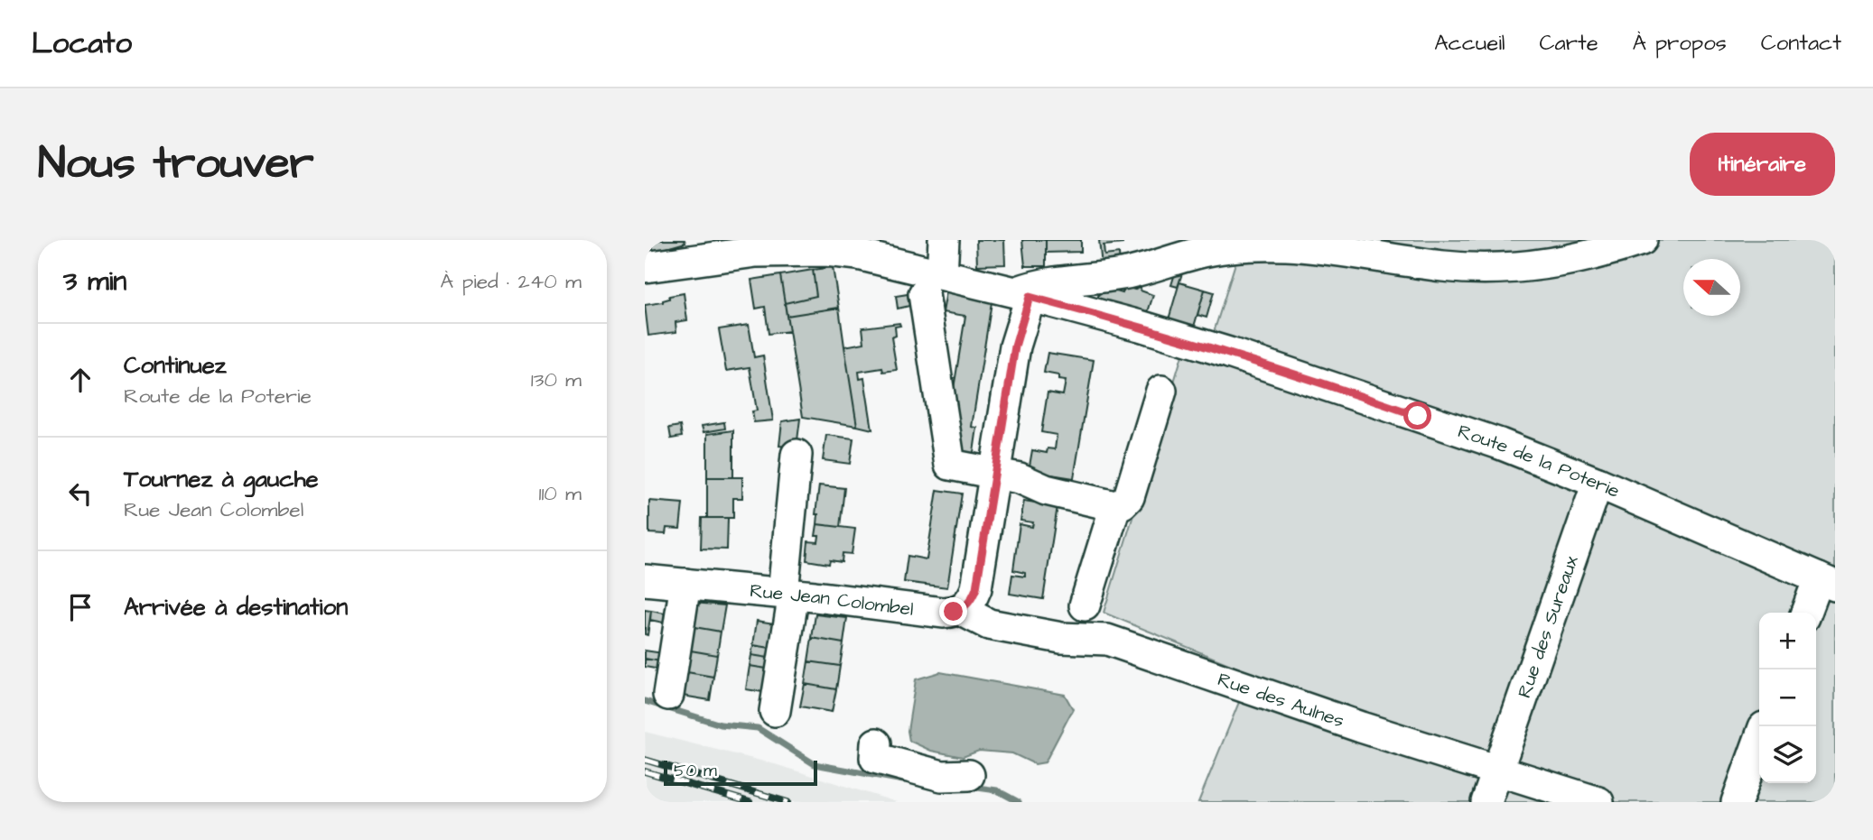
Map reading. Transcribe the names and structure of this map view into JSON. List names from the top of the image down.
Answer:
{
  "streets": {
    "street": [
      "Route de la Poterie",
      "Rue Jean Colombel",
      "Rue des Sureaux",
      "Rue des Aulnes"
    ]
  },
  "crossings": [
    ["Route de la Poterie", "Rue des Sureaux"],
    ["Rue Jean Colombel", "Rue des Aulnes"],
    ["Rue des Sureaux", "Rue des Aulnes"]
  ],
  "scale_bar": "50 m",
  "north": "left",
  "page": {
    "header": "Locato",
    "nav": [
      "Accueil",
      "Carte",
      "À propos",
      "Contact"
    ],
    "buttons": "Itinéraire",
    "title": "Nous trouver",
    "heading": ["3 min", "À pied · 240 m"],
    "list": [
      ["Continuez", "Route de la Poterie", "130 m"],
      ["Tournez à gauche", "Rue Jean Colombel", "110 m"],
      "Arrivée à destination"
    ],
    "map_buttons": ["+", "−"],
    "scale": "50 m"
  }
}
